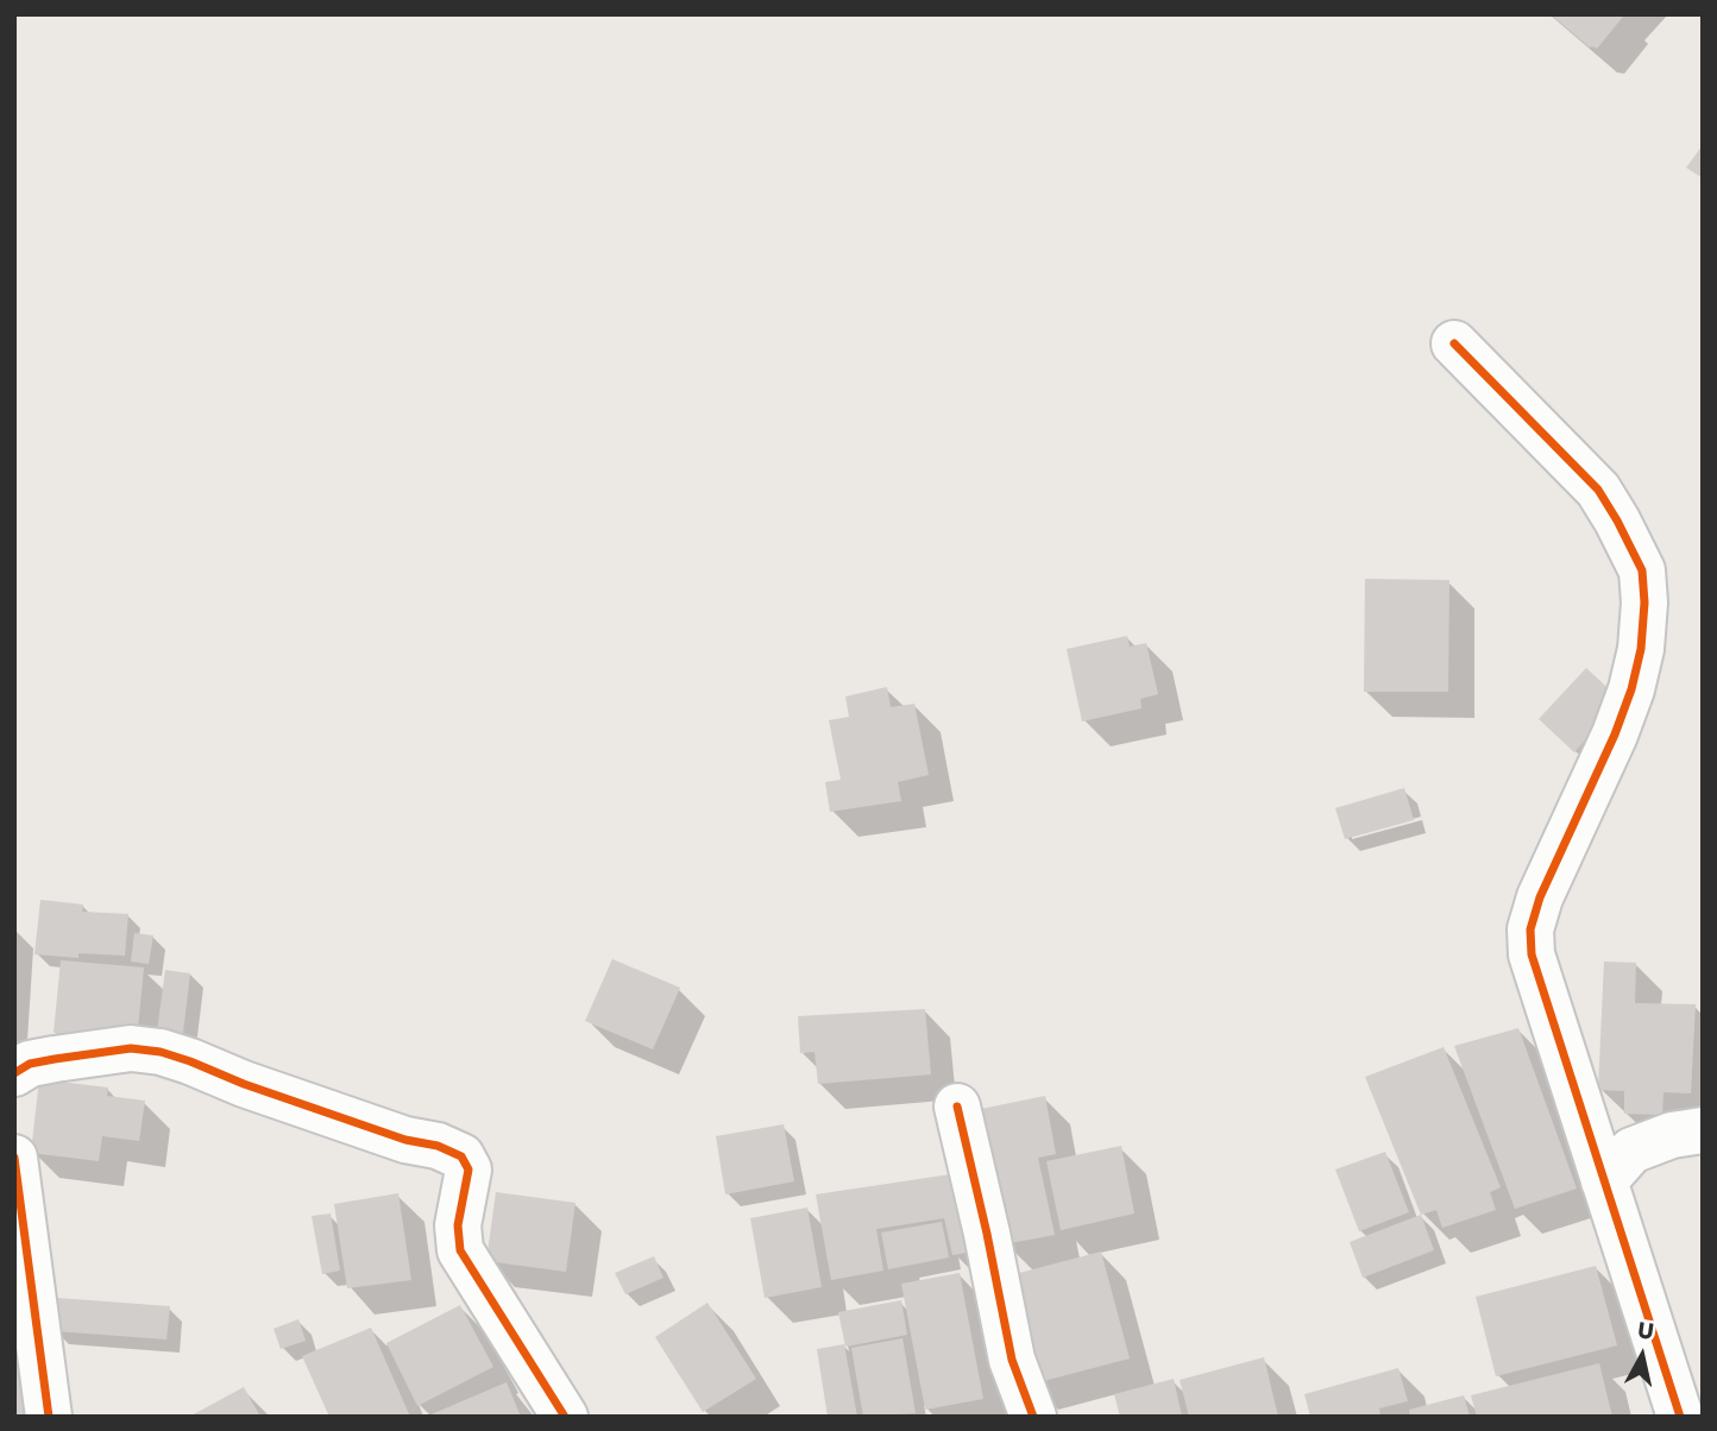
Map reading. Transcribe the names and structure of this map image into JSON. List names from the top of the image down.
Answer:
{
  "north": "top"
}
